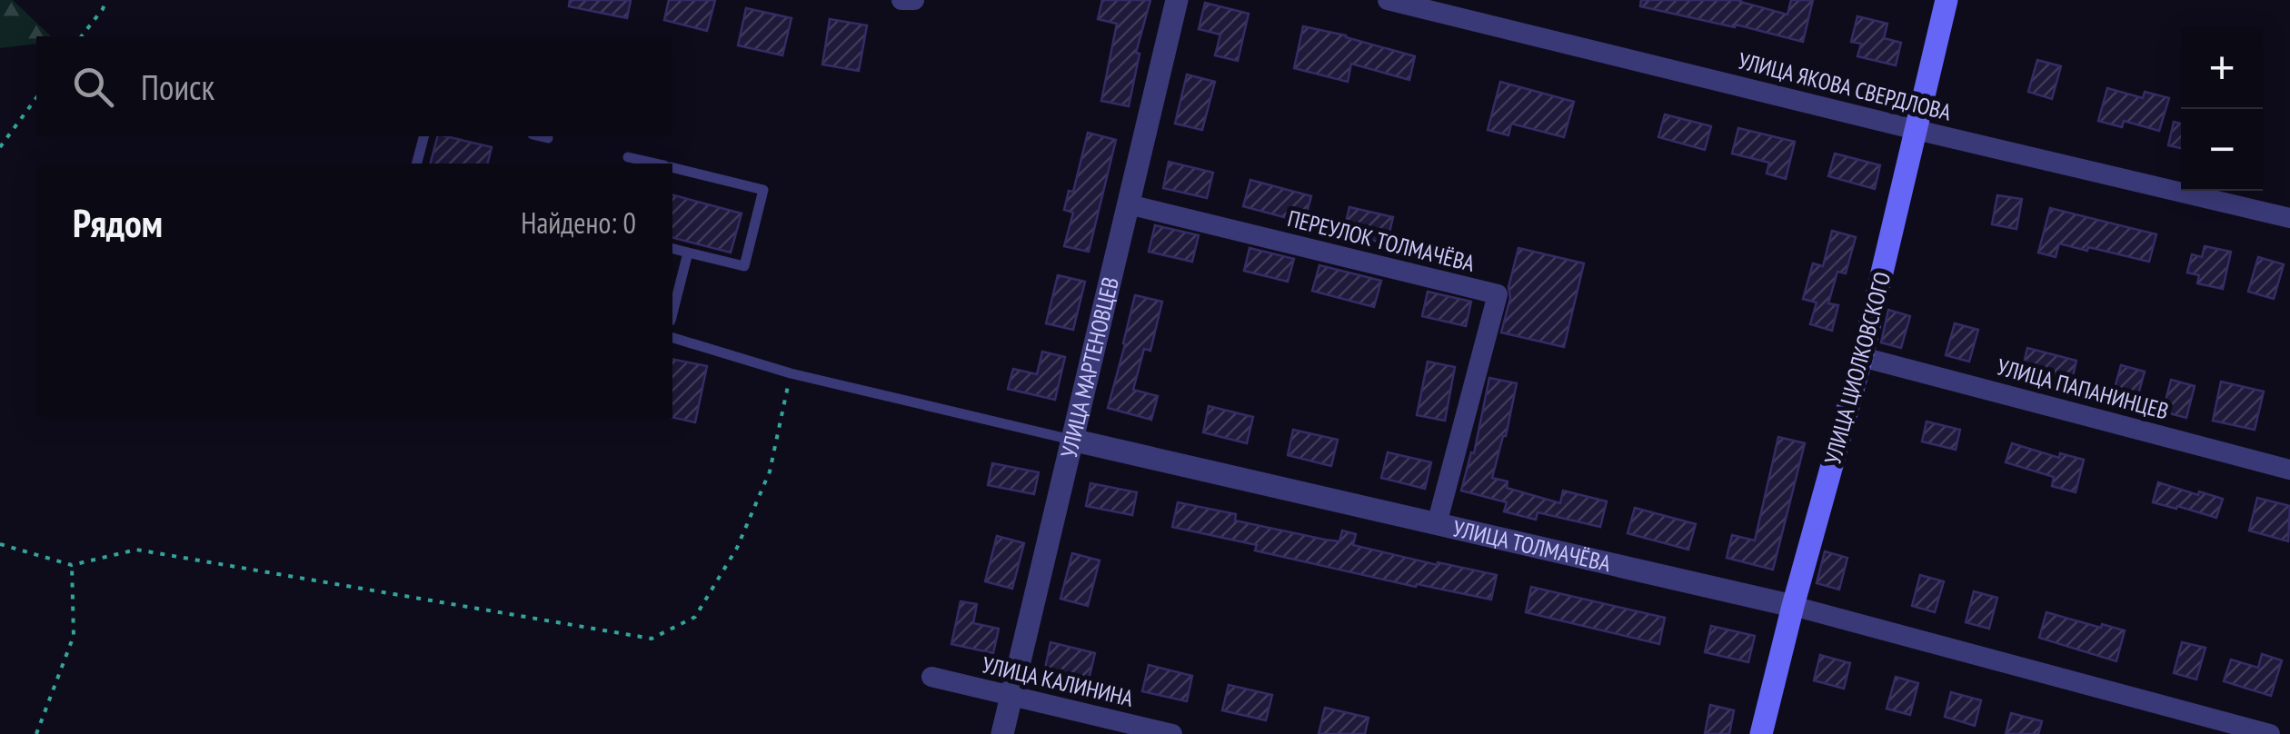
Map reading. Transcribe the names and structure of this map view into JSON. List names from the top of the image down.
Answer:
{
  "streets": {
    "main road": ["УЛИЦА ЦИОЛКОВСКОГО"],
    "street": [
      "УЛИЦА ЯКОВА СВЕРДЛОВА",
      "ПЕРЕУЛОК ТОЛМАЧЁВА",
      "УЛИЦА МАРТЕНОВЦЕВ",
      "УЛИЦА ПАПАНИНЦЕВ",
      "УЛИЦА ТОЛМАЧЁВА",
      "УЛИЦА КАЛИНИНА"
    ]
  },
  "crossings": [
    ["УЛИЦА ЯКОВА СВЕРДЛОВА", "УЛИЦА ЦИОЛКОВСКОГО"],
    ["ПЕРЕУЛОК ТОЛМАЧЁВА", "УЛИЦА МАРТЕНОВЦЕВ"],
    ["ПЕРЕУЛОК ТОЛМАЧЁВА", "УЛИЦА ТОЛМАЧЁВА"],
    ["УЛИЦА МАРТЕНОВЦЕВ", "УЛИЦА ТОЛМАЧЁВА"],
    ["УЛИЦА МАРТЕНОВЦЕВ", "УЛИЦА КАЛИНИНА"],
    ["УЛИЦА ЦИОЛКОВСКОГО", "УЛИЦА ПАПАНИНЦЕВ"],
    ["УЛИЦА ЦИОЛКОВСКОГО", "УЛИЦА ТОЛМАЧЁВА"]
  ],
  "page": {
    "map_buttons": ["+", "−"],
    "search": "Поиск",
    "heading": ["Рядом", "Найдено: 0"]
  }
}
